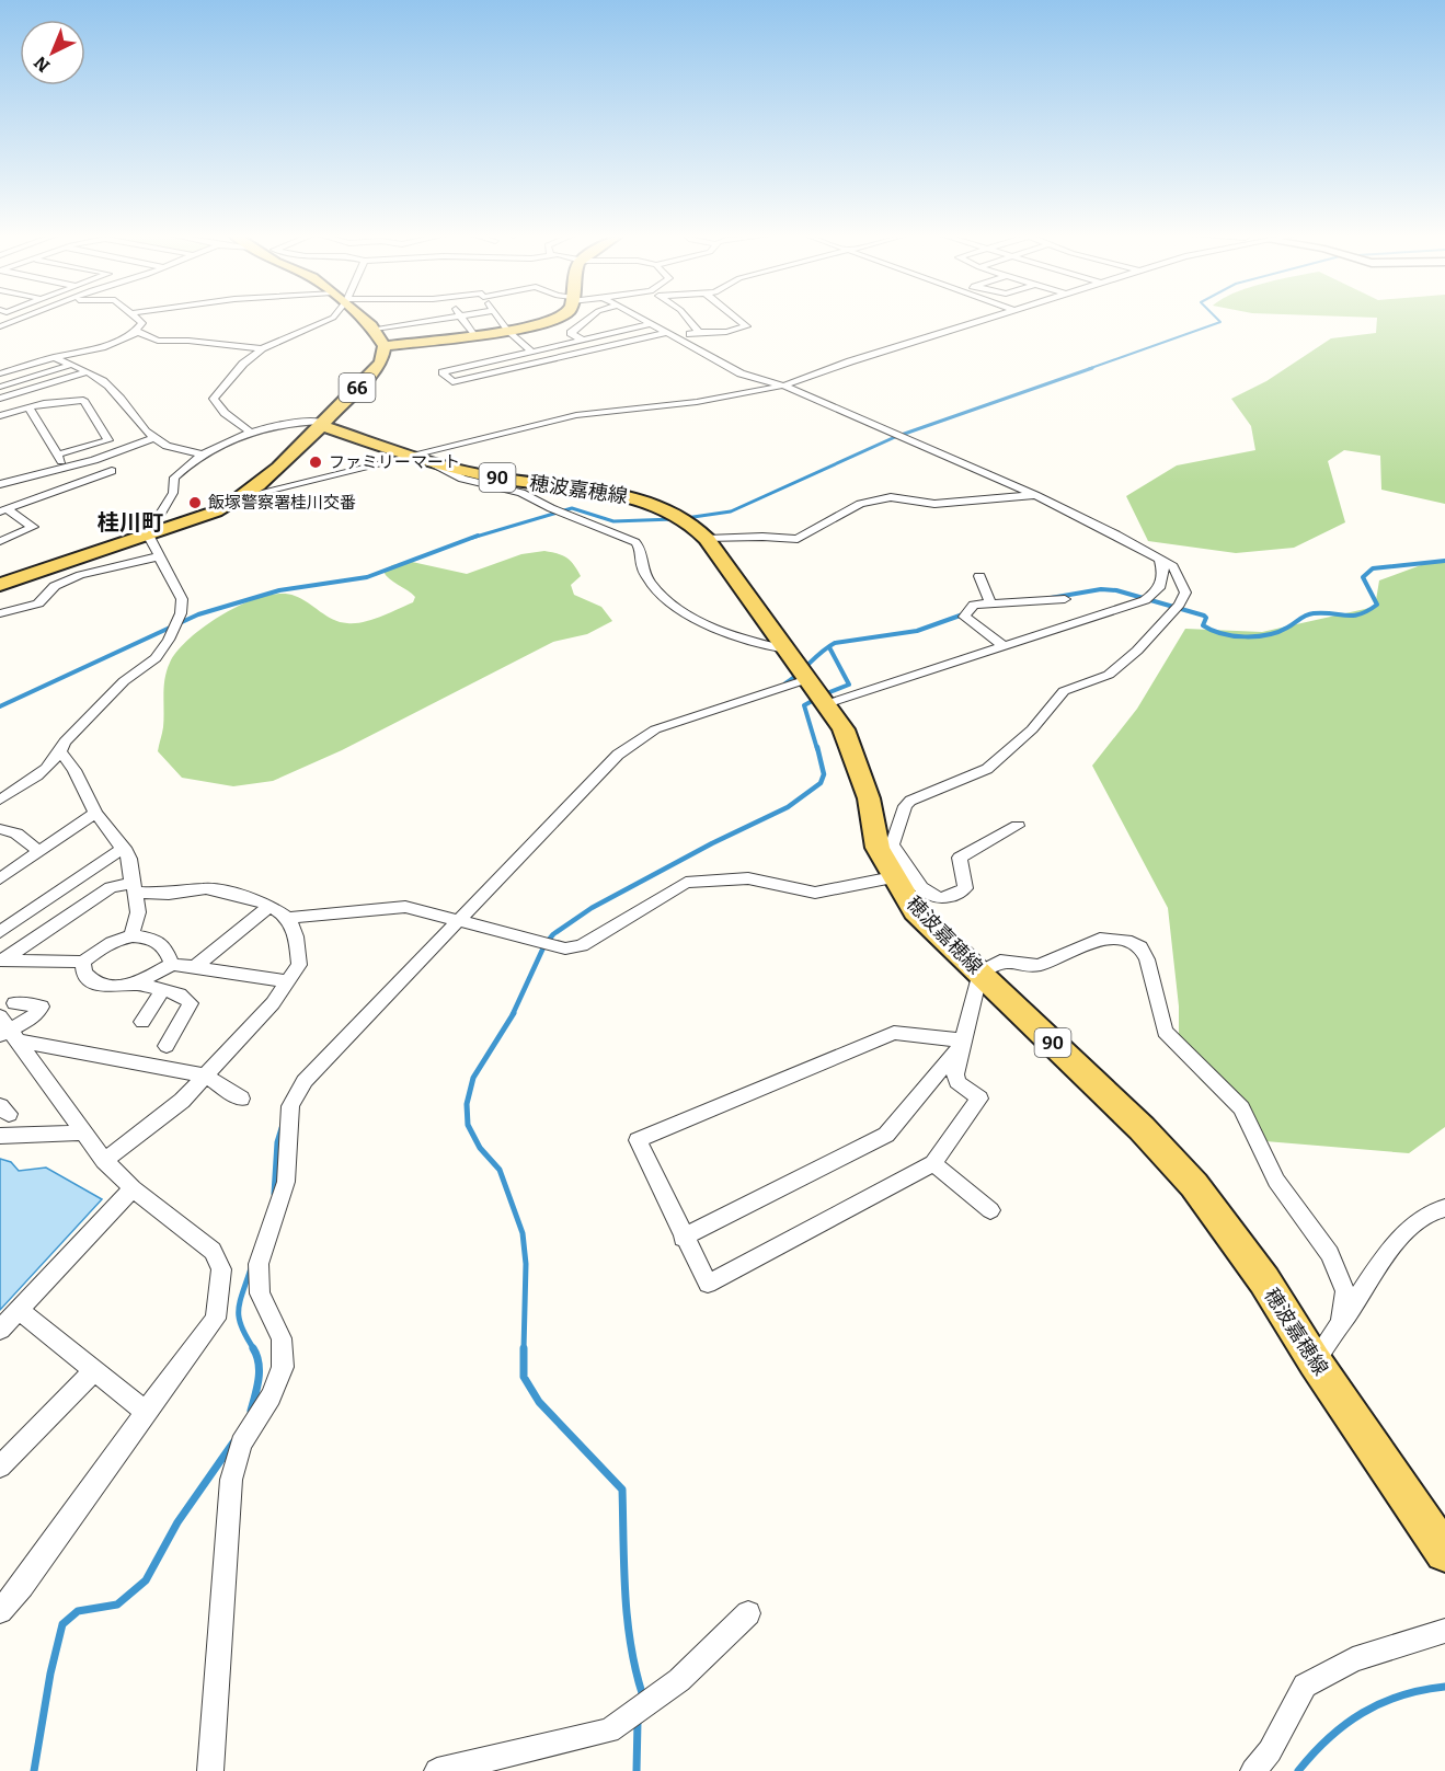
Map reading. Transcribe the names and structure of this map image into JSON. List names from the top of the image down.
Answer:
{
  "streets": {
    "main road": ["66", "90", "穂波嘉穂線"]
  },
  "crossings": [
    ["66", "穂波嘉穂線"]
  ],
  "districts": ["桂川町"],
  "places": ["ファミリーマート", "飯塚警察署桂川交番"],
  "north": "bottom left"
}
